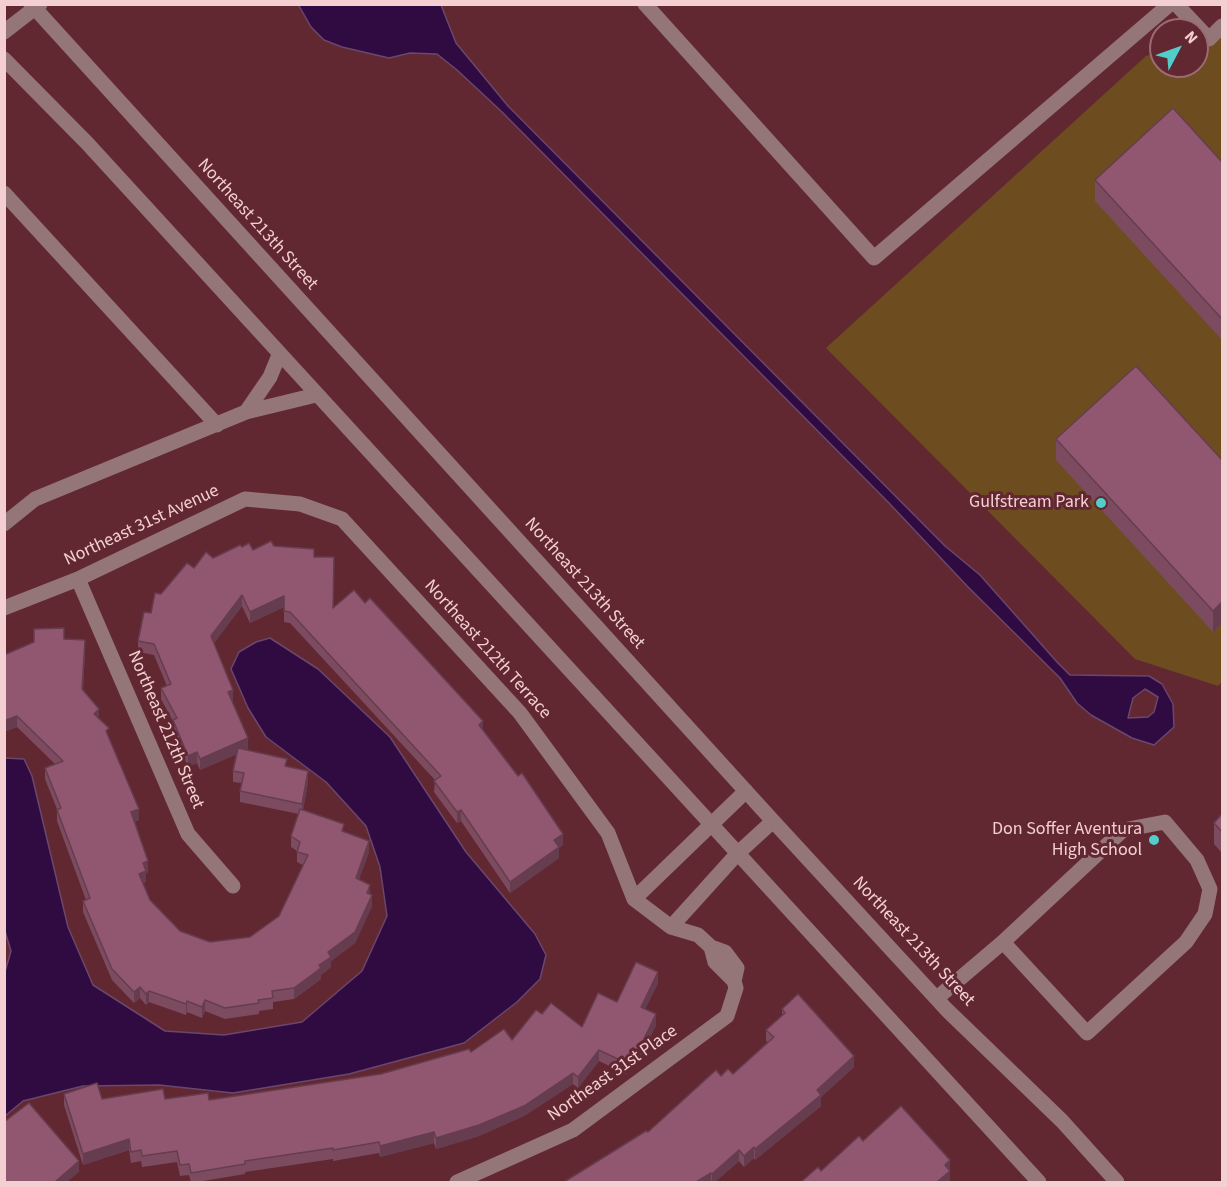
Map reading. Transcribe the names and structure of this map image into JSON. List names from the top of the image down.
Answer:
{
  "streets": {
    "street": [
      "Northeast 213th Street",
      "Northeast 31st Avenue",
      "Northeast 212th Terrace",
      "Northeast 212th Street",
      "Northeast 31st Place"
    ]
  },
  "crossings": [
    ["Northeast 31st Avenue", "Northeast 212th Terrace"],
    ["Northeast 31st Avenue", "Northeast 212th Street"]
  ],
  "places": ["Gulfstream Park", "Don Soffer Aventura High School"],
  "north": "top right"
}
